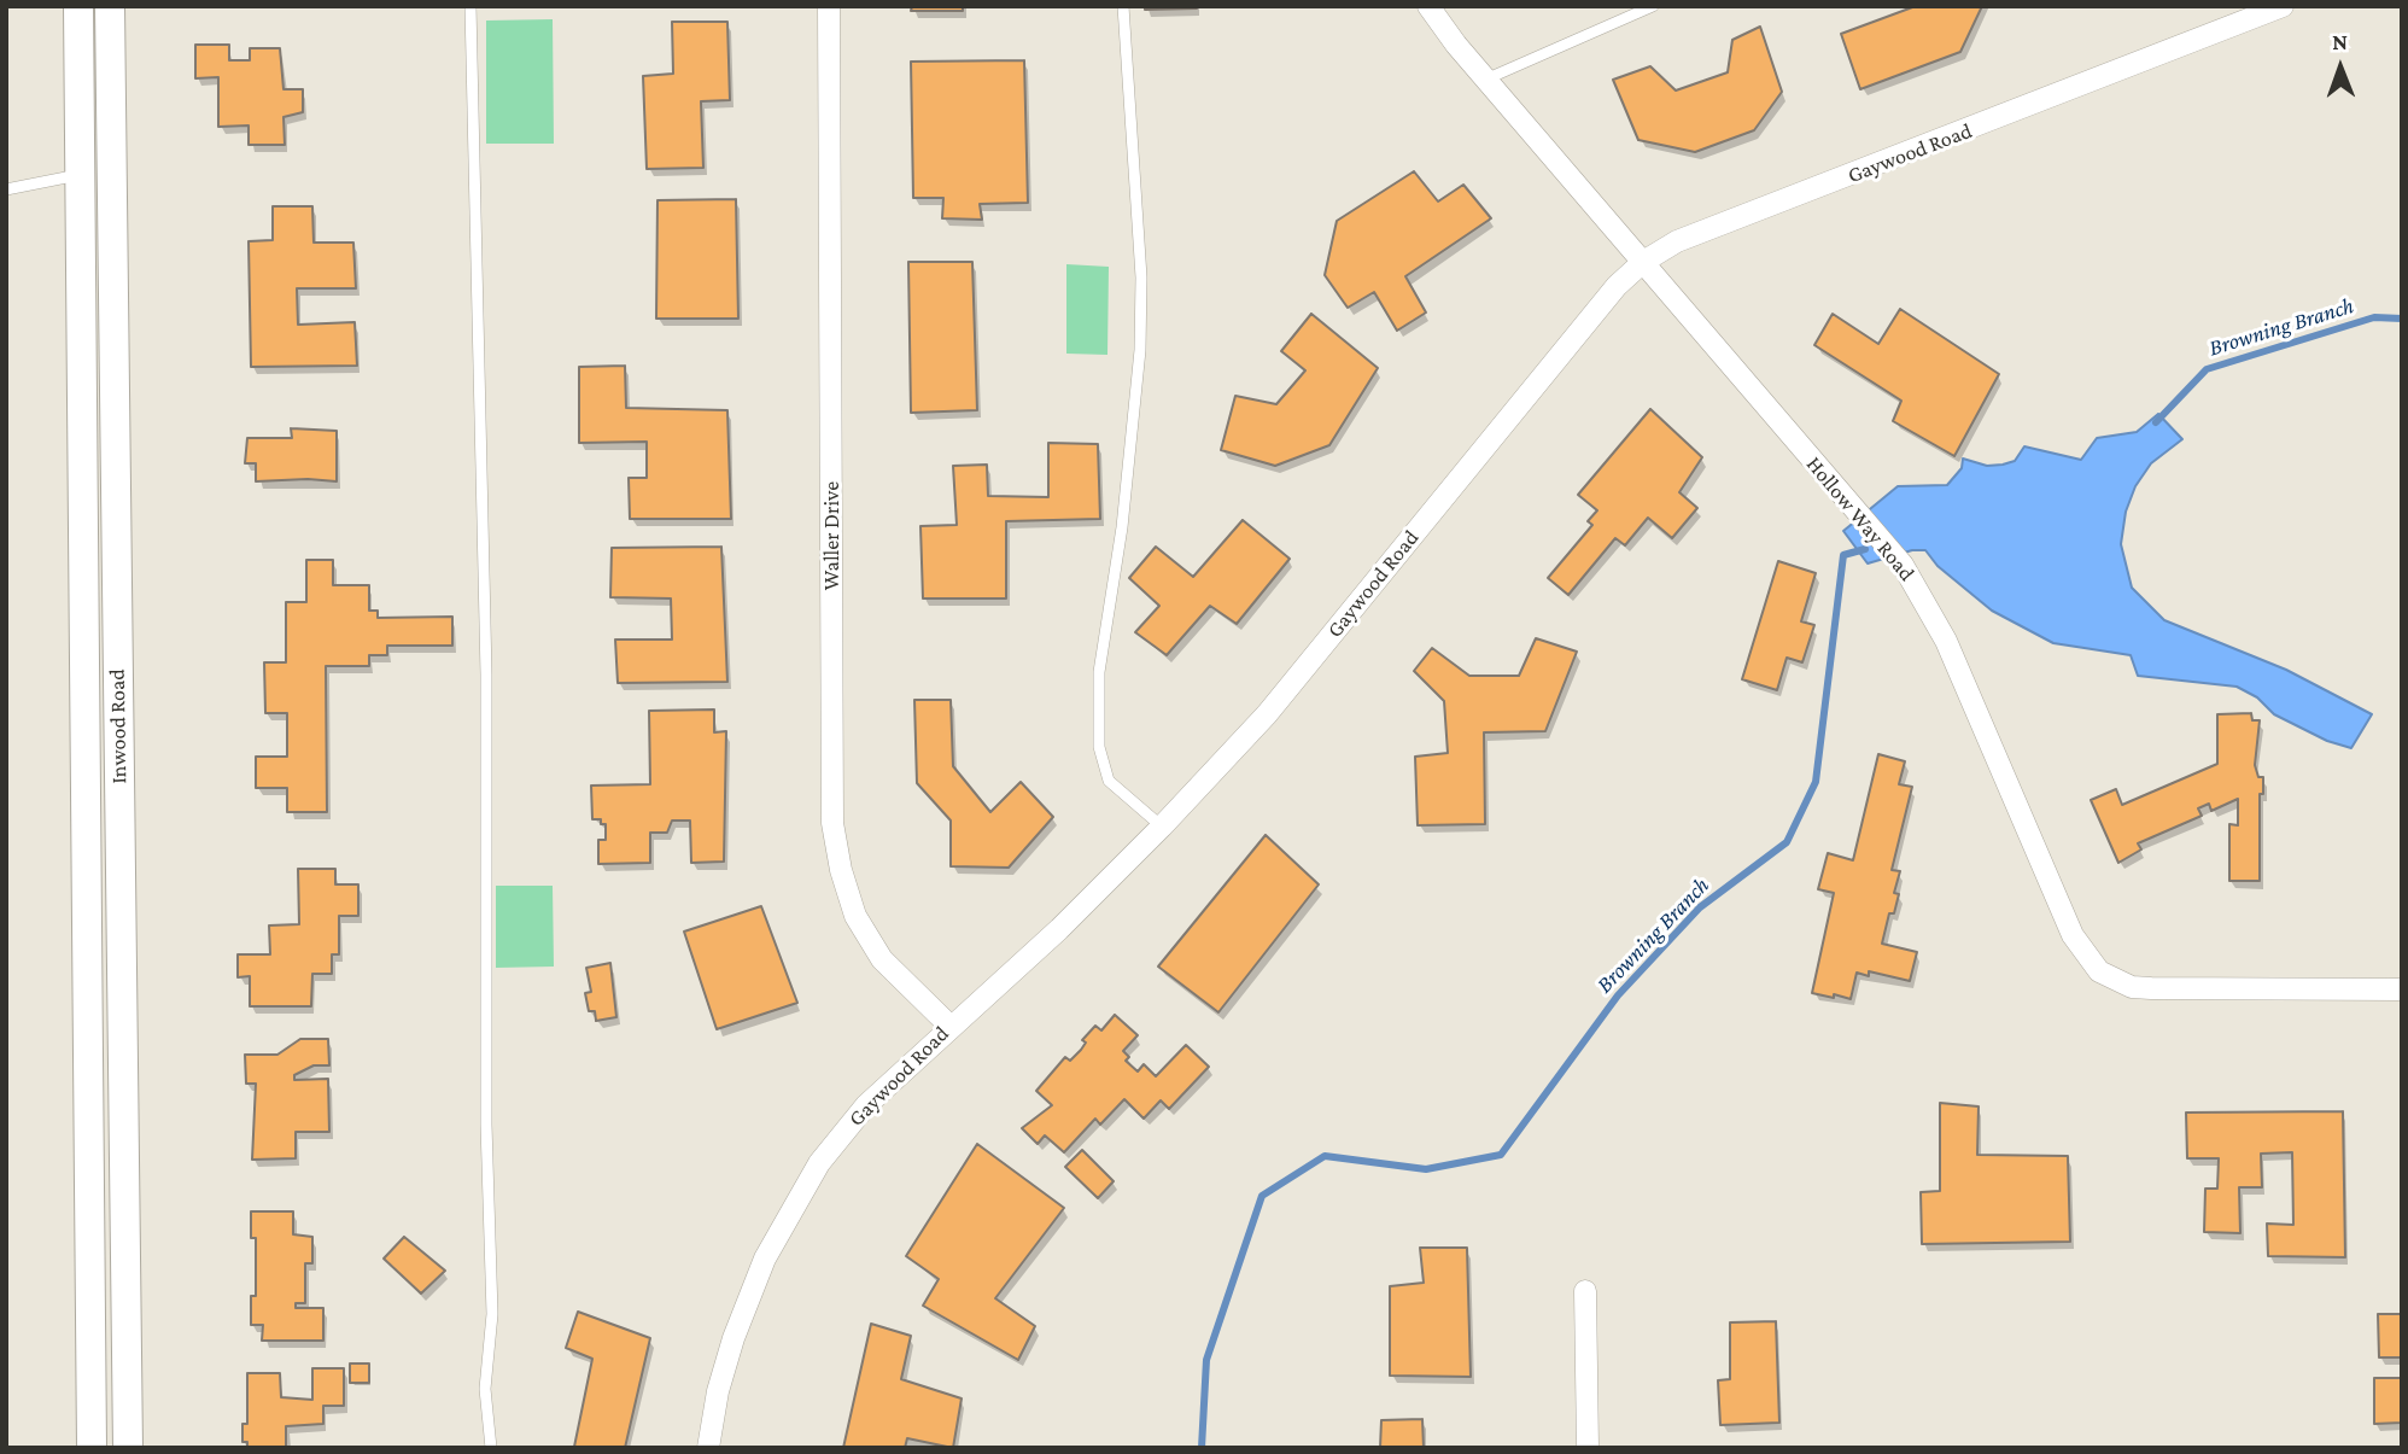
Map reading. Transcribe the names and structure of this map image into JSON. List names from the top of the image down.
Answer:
{
  "streets": {
    "main road": ["Inwood Road"],
    "street": ["Gaywood Road", "Hollow Way Road", "Waller Drive"]
  },
  "crossings": [
    ["Gaywood Road", "Hollow Way Road"],
    ["Gaywood Road", "Waller Drive"]
  ],
  "water": ["Browning Branch"],
  "north": "top"
}
